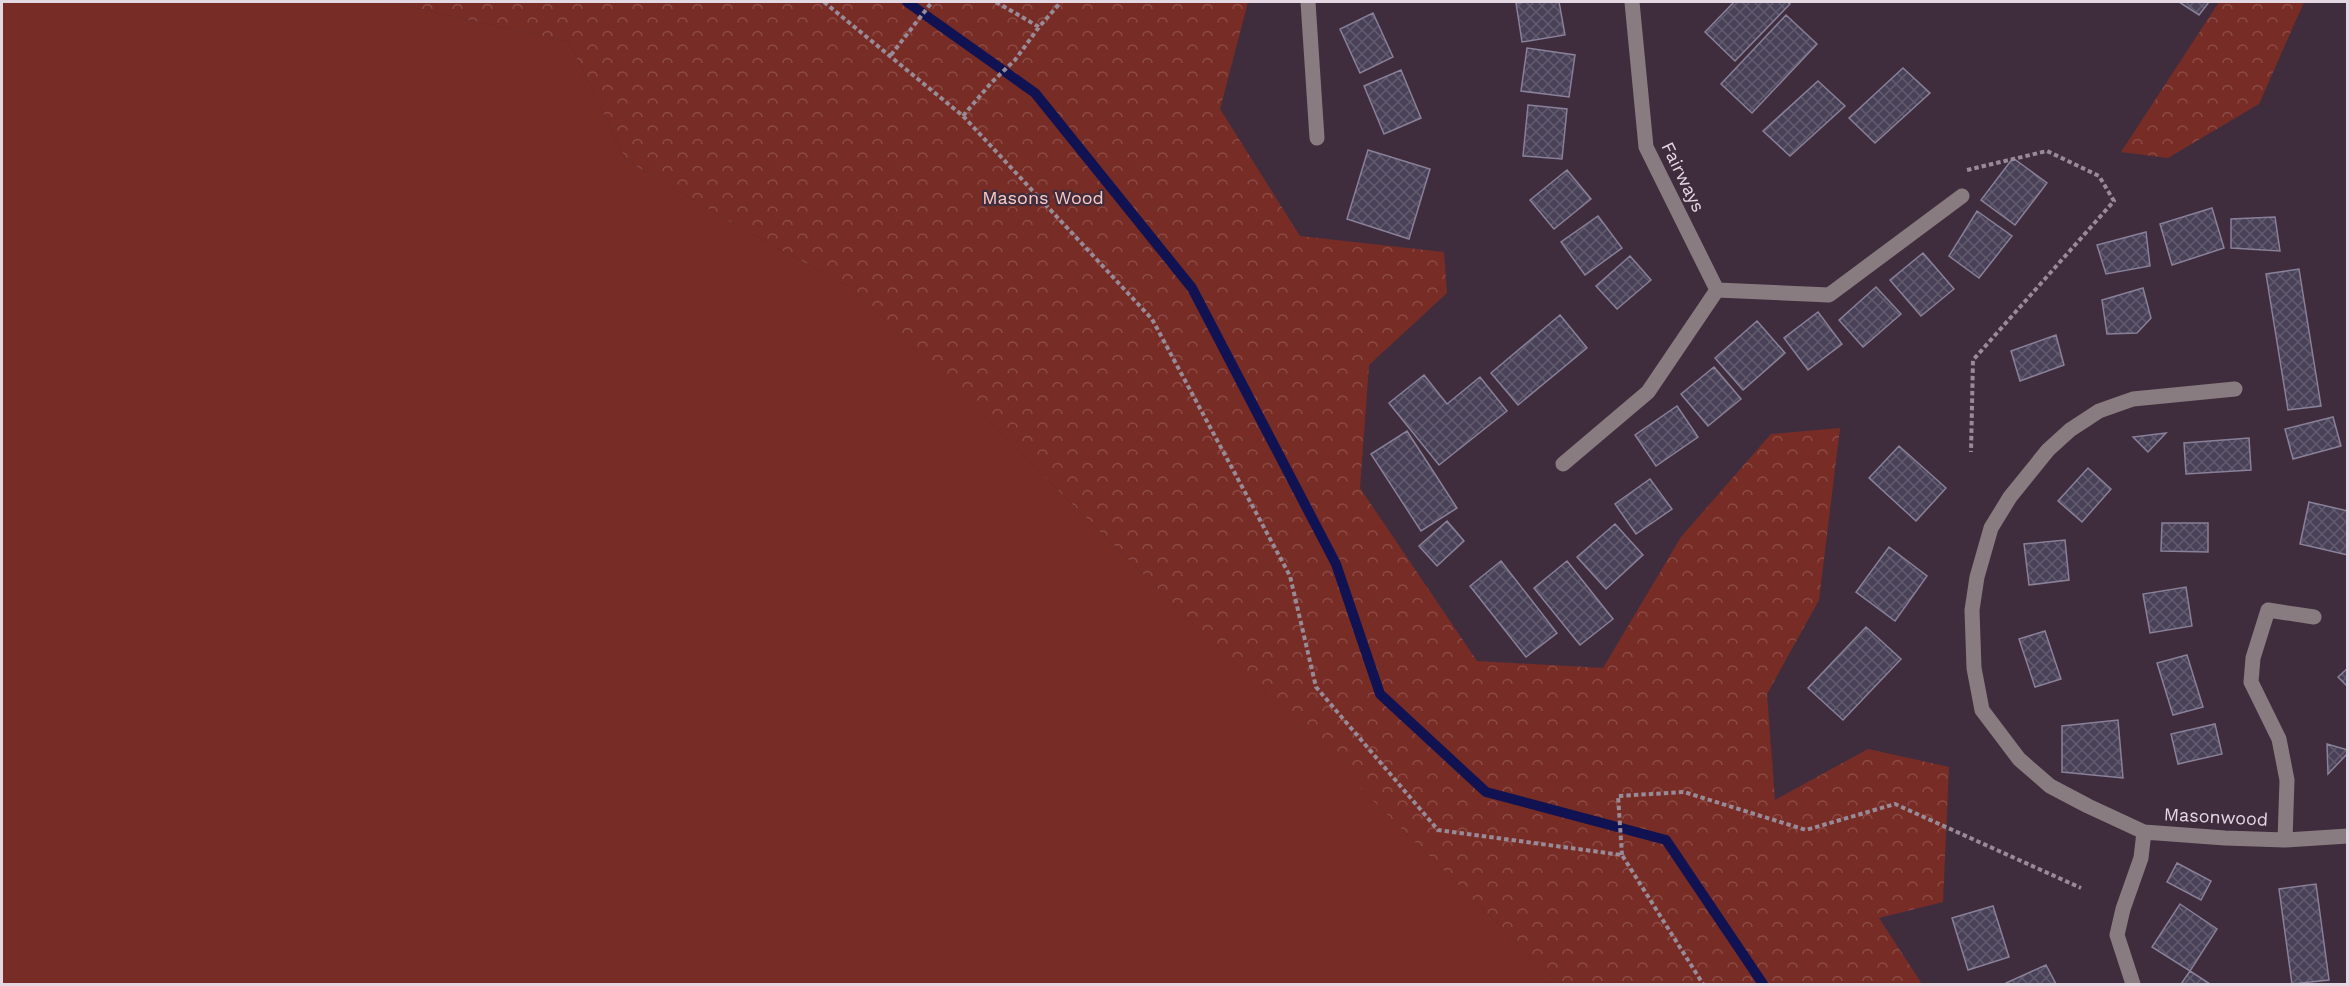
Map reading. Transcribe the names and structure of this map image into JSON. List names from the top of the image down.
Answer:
{
  "streets": {
    "street": ["Fairways", "Masonwood"]
  },
  "parks": ["Masons Wood"]
}
